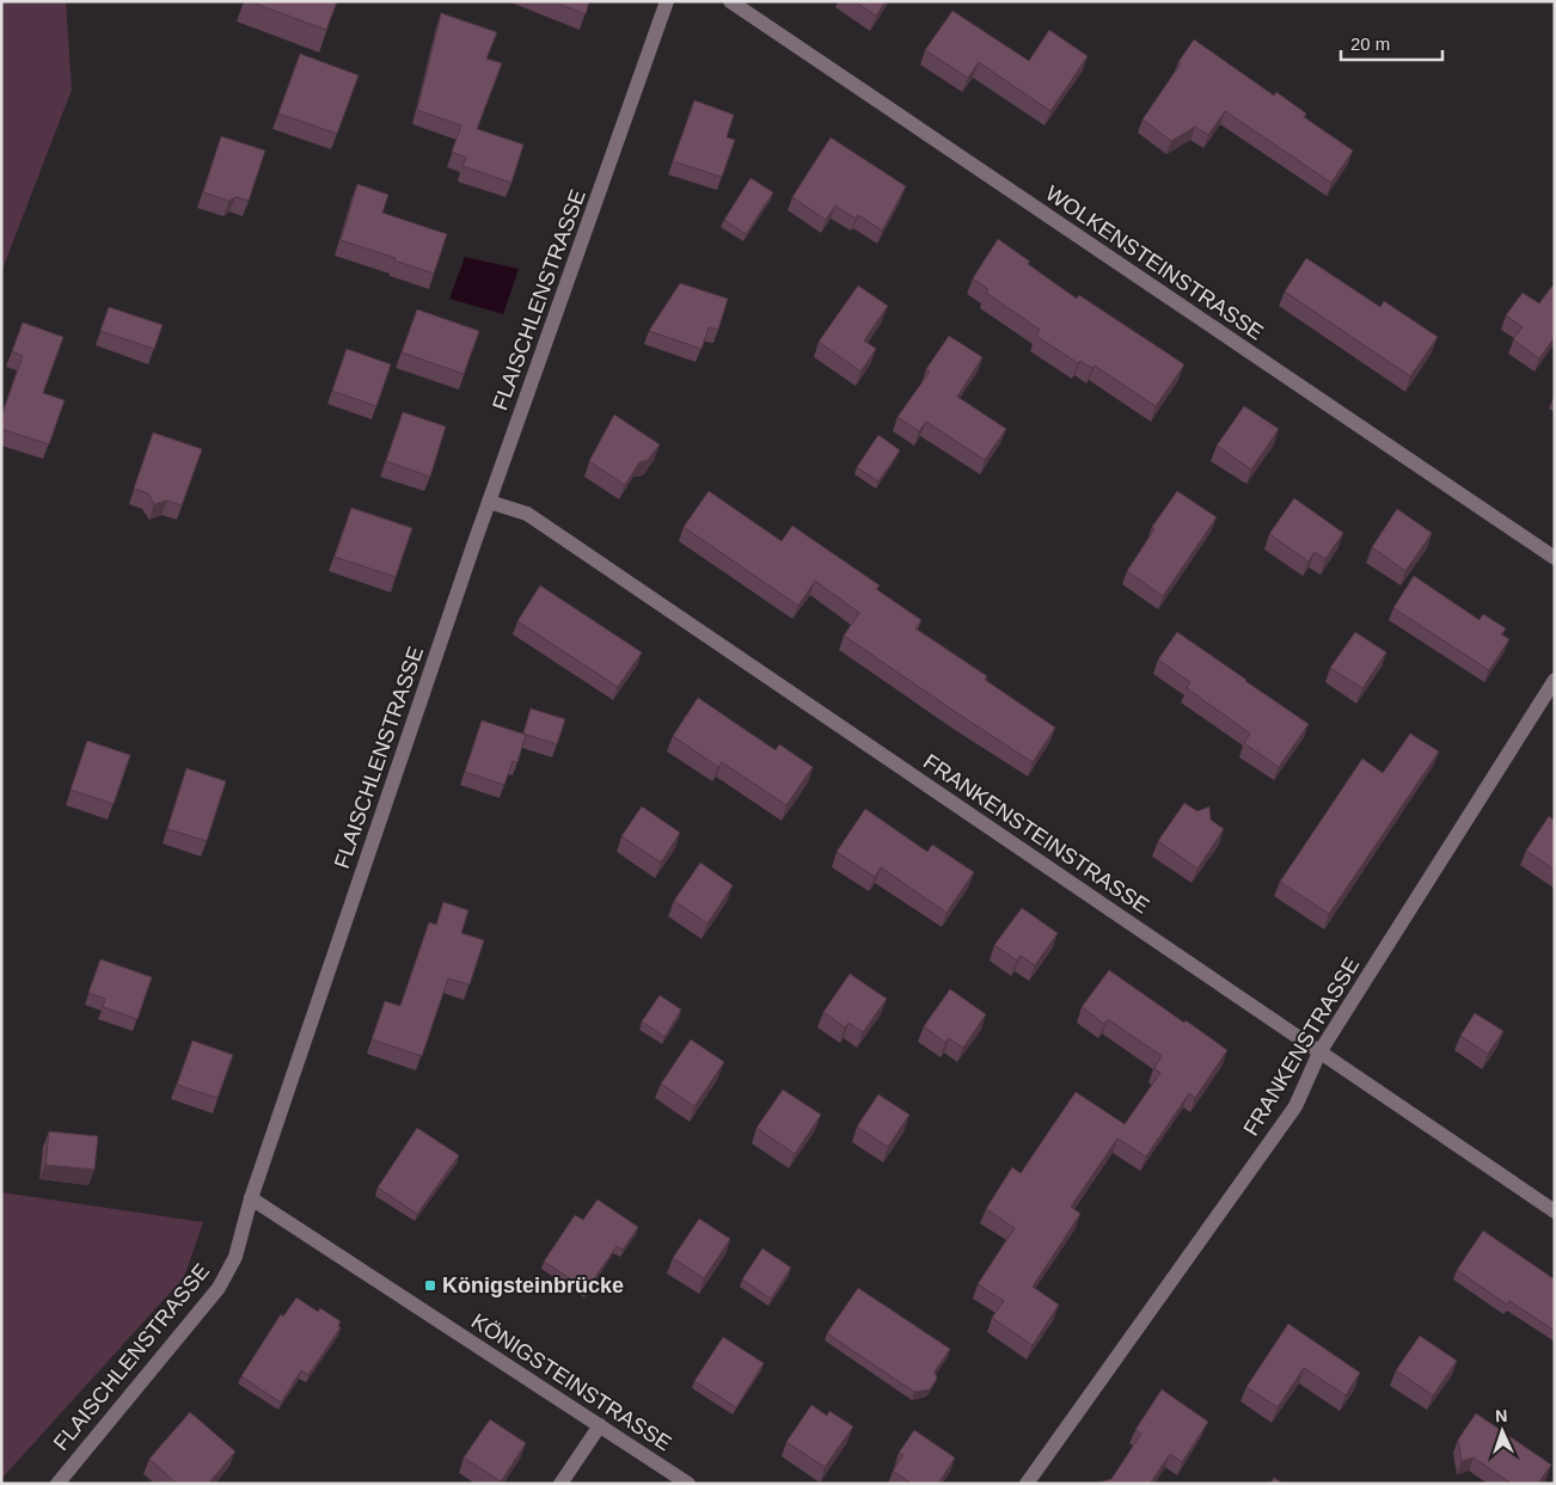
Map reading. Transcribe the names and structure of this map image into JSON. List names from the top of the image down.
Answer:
{
  "streets": {
    "street": [
      "WOLKENSTEINSTRASSE",
      "FLAISCHLENSTRASSE",
      "FRANKENSTEINSTRASSE",
      "FRANKENSTRASSE",
      "KÖNIGSTEINSTRASSE"
    ]
  },
  "crossings": [
    ["FLAISCHLENSTRASSE", "FRANKENSTEINSTRASSE"],
    ["FLAISCHLENSTRASSE", "KÖNIGSTEINSTRASSE"],
    ["FRANKENSTEINSTRASSE", "FRANKENSTRASSE"]
  ],
  "places": {
    "transit": ["Königsteinbrücke"]
  },
  "scale_bar": "20 m",
  "north": "top"
}
